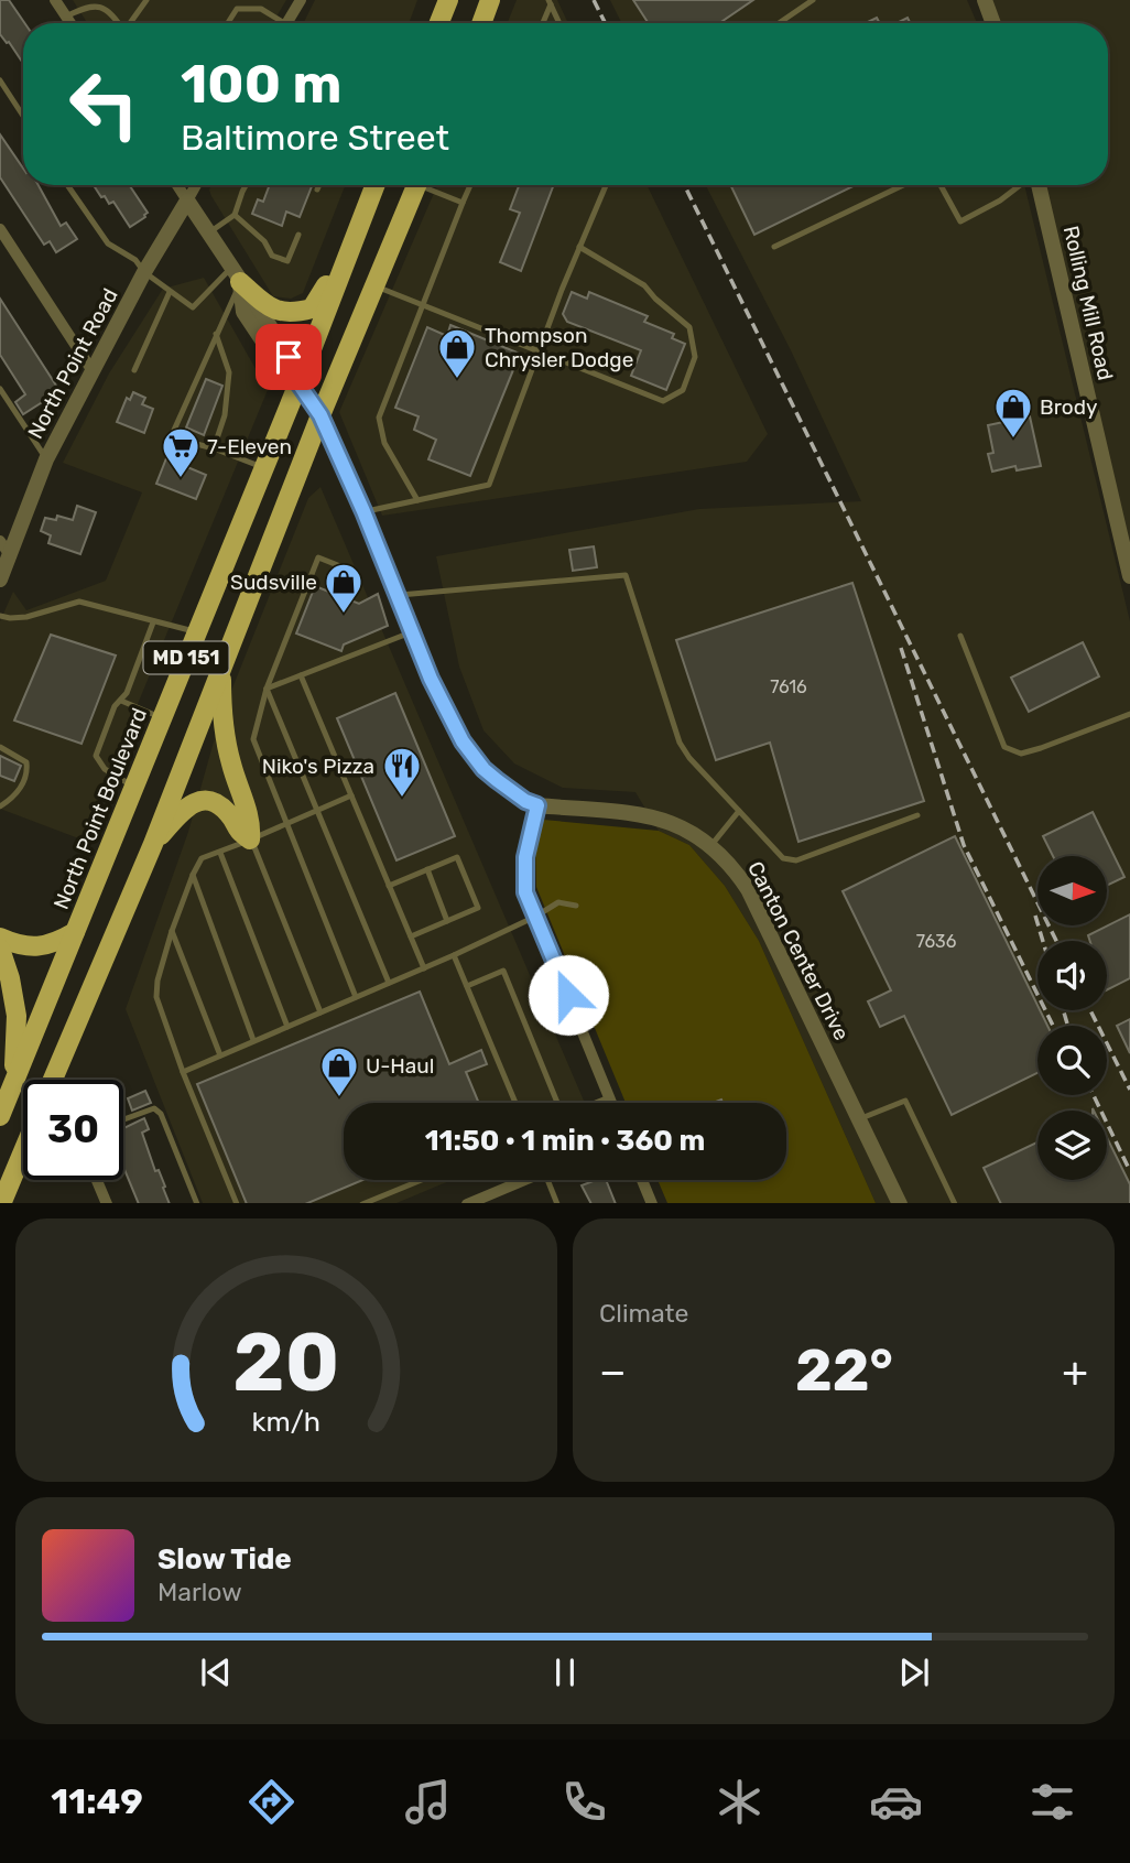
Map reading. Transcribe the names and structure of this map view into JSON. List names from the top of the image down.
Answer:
{
  "streets": {
    "main road": ["MD 151", "North Point Boulevard"],
    "street": ["Rolling Mill Road", "North Point Road", "Canton Center Drive"]
  },
  "places": {
    "shop": [
      "Thompson Chrysler Dodge",
      "Brody",
      "Sudsville",
      "U-Haul"
    ],
    "supermarket": ["7-Eleven"],
    "restaurant": ["Niko's Pizza"]
  },
  "house_numbers": ["7616", "7636"],
  "north": "right",
  "page": {
    "turn": ["100 m", "Baltimore Street"],
    "limit": "30",
    "trip": "11:50 · 1 min · 360 m",
    "tile": "Climate",
    "heat": ["−", "22°", "+"],
    "song": ["Slow Tide", "Marlow"],
    "tabs": "11:49",
    "gauge": ["20", "km/h"]
  }
}
